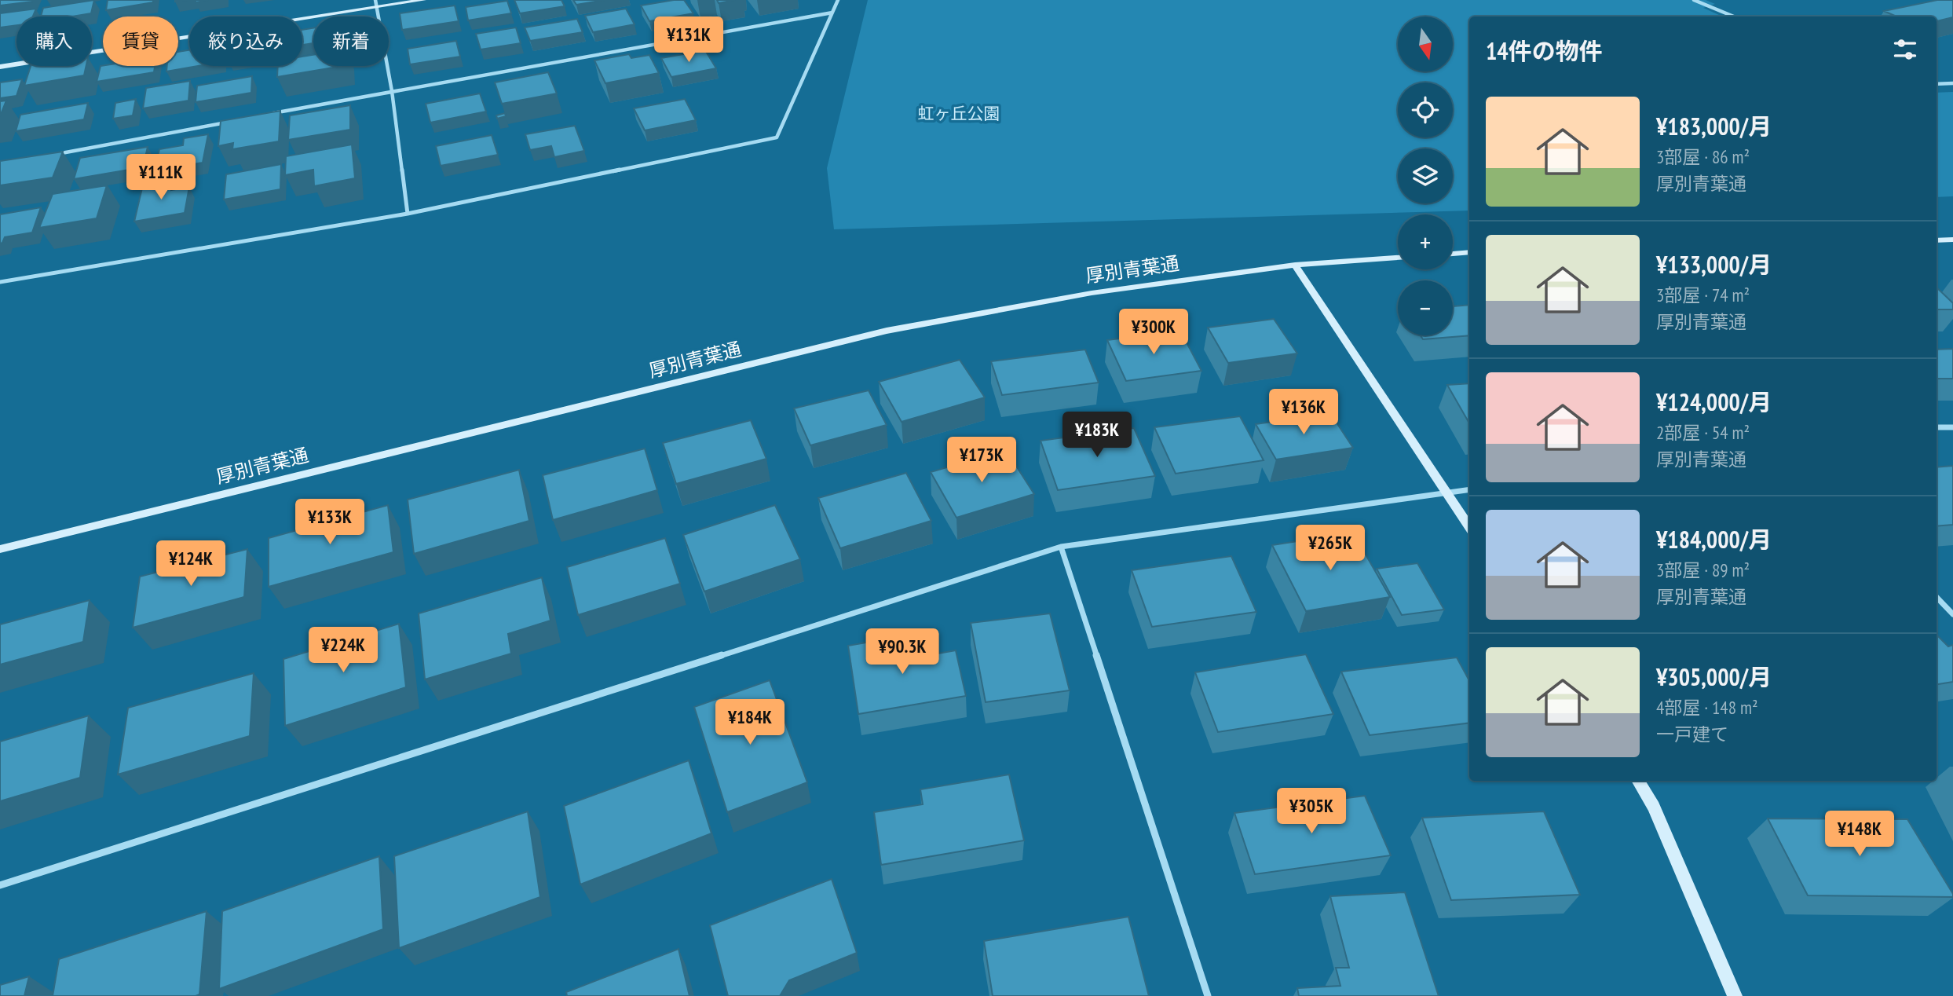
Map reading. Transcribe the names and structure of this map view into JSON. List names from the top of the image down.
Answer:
{
  "streets": {
    "street": ["厚別青葉通"]
  },
  "parks": ["虹ヶ丘公園"],
  "north": "bottom",
  "page": {
    "map_buttons": ["+", "−"],
    "price": [
      "¥131K",
      "¥111K",
      "¥300K",
      "¥136K",
      "¥183K",
      "¥173K",
      "¥133K",
      "¥265K",
      "¥124K",
      "¥224K",
      "¥90.3K",
      "¥184K",
      "¥305K",
      "¥148K"
    ],
    "chip": [
      "購入",
      "賃貸",
      "絞り込み",
      "新着"
    ],
    "heading": "14件の物件",
    "list": [
      {
        "name": "¥183,000/月",
        "note": "3部屋 · 86 m² · 厚別青葉通"
      },
      {
        "name": "¥133,000/月",
        "note": "3部屋 · 74 m² · 厚別青葉通"
      },
      {
        "name": "¥124,000/月",
        "note": "2部屋 · 54 m² · 厚別青葉通"
      },
      {
        "name": "¥184,000/月",
        "note": "3部屋 · 89 m² · 厚別青葉通"
      },
      {
        "name": "¥305,000/月",
        "note": "4部屋 · 148 m² · 一戸建て"
      }
    ]
  }
}
